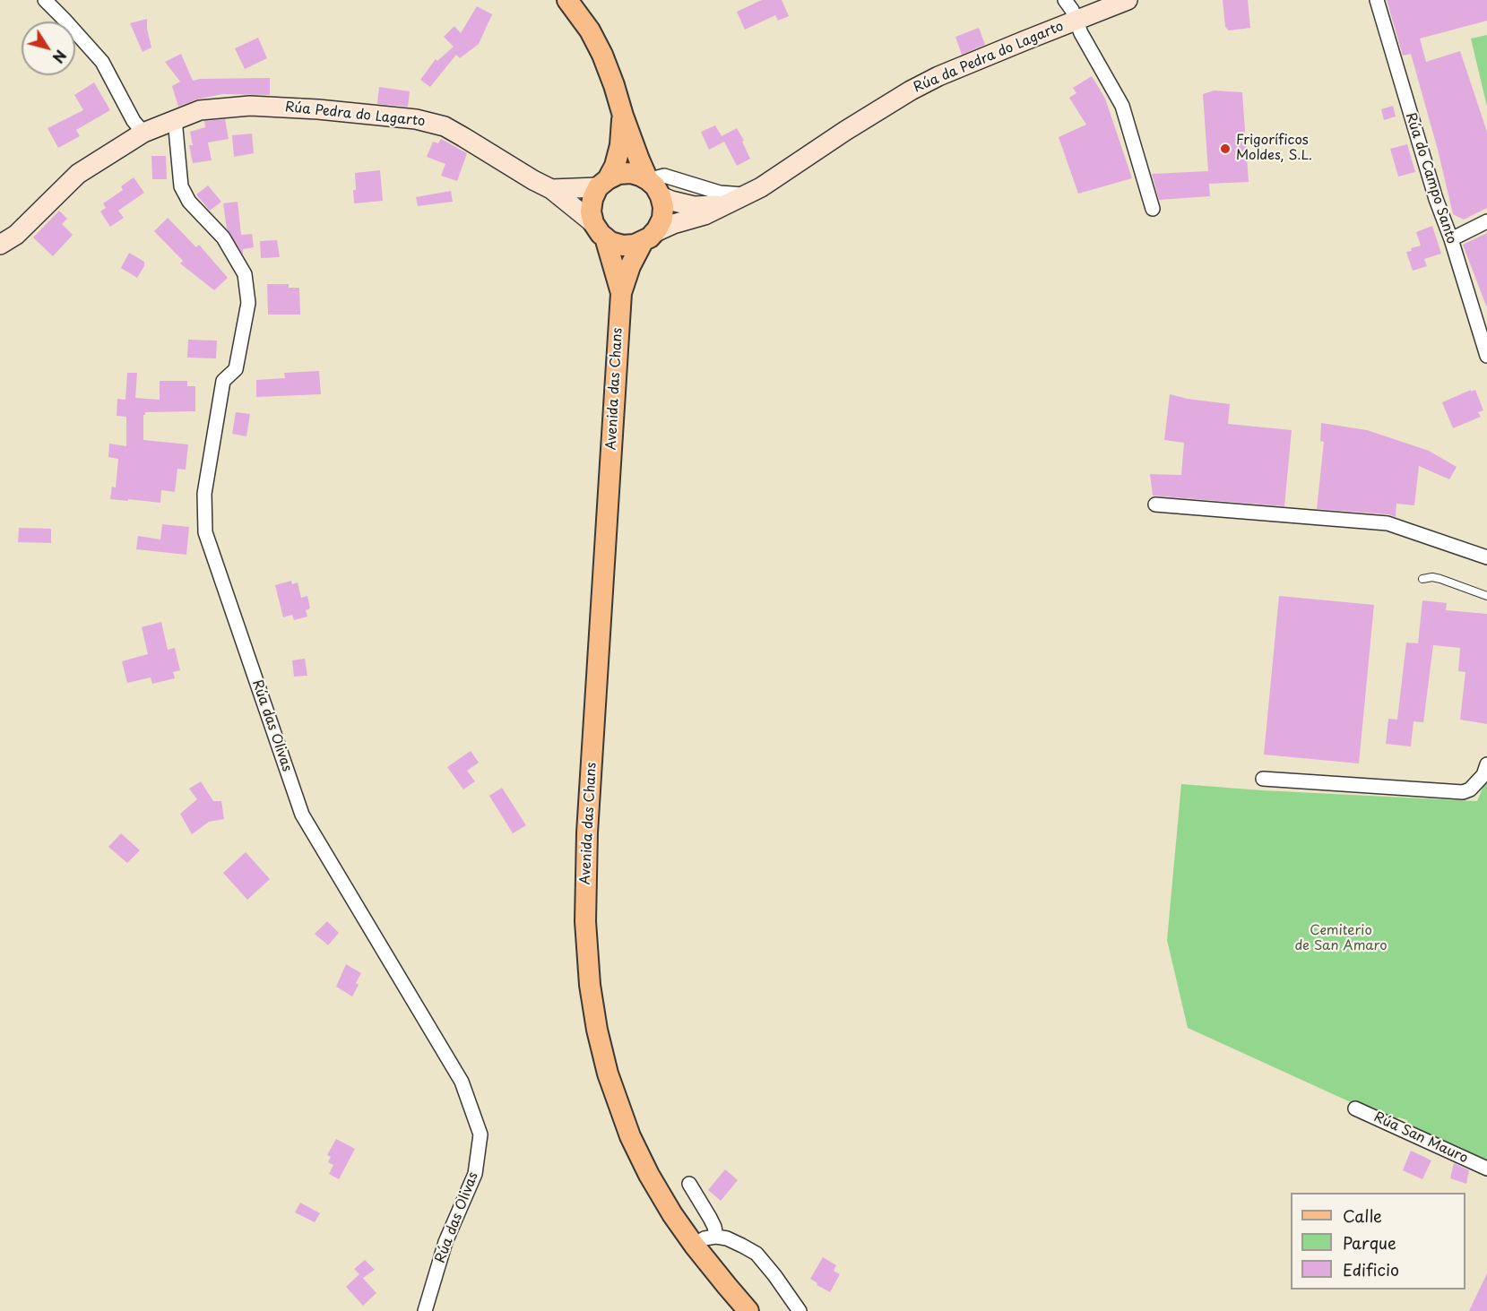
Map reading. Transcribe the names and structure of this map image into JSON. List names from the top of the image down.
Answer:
{
  "streets": {
    "main road": ["Avenida das Chans"],
    "street": [
      "Rúa da Pedra do Lagarto",
      "Rúa Pedra do Lagarto",
      "Rúa do Campo Santo",
      "Rúa das Olivas",
      "Rúa San Mauro"
    ]
  },
  "crossings": [
    ["Rúa da Pedra do Lagarto", "Rúa Pedra do Lagarto"],
    ["Rúa da Pedra do Lagarto", "Avenida das Chans"],
    ["Rúa Pedra do Lagarto", "Avenida das Chans"],
    ["Rúa Pedra do Lagarto", "Rúa das Olivas"]
  ],
  "parks": ["Cemiterio de San Amaro"],
  "places": ["Frigoríficos Moldes, S.L."],
  "legend": ["Calle", "Parque", "Edificio"],
  "north": "bottom right"
}
